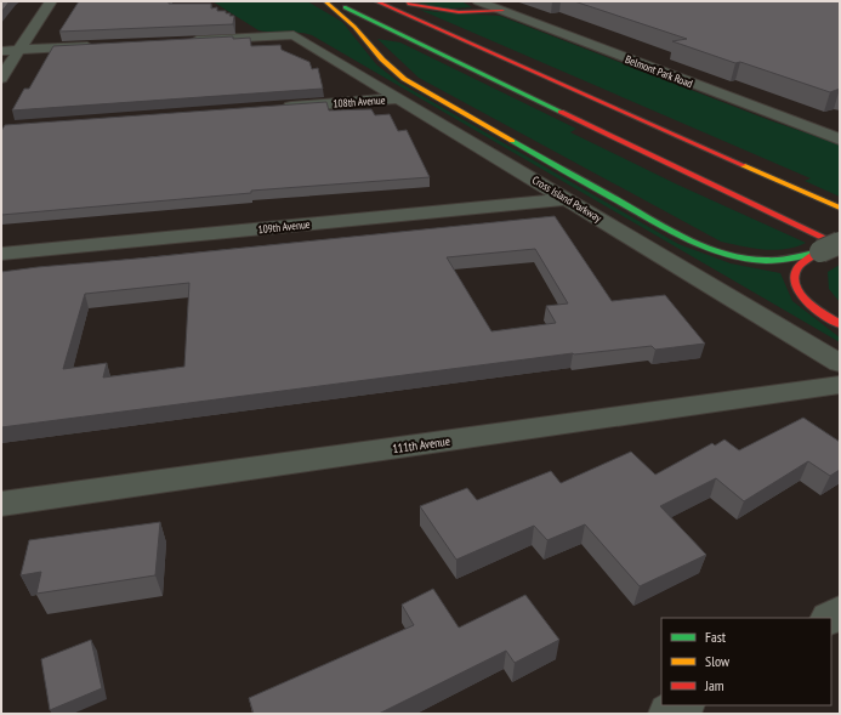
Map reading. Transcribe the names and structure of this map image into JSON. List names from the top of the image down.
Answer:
{
  "streets": {
    "street": [
      "Belmont Park Road",
      "108th Avenue",
      "Cross Island Parkway",
      "109th Avenue",
      "111th Avenue"
    ]
  },
  "crossings": [
    ["108th Avenue", "Cross Island Parkway"],
    ["Cross Island Parkway", "109th Avenue"]
  ],
  "legend": ["Fast", "Slow", "Jam"]
}
